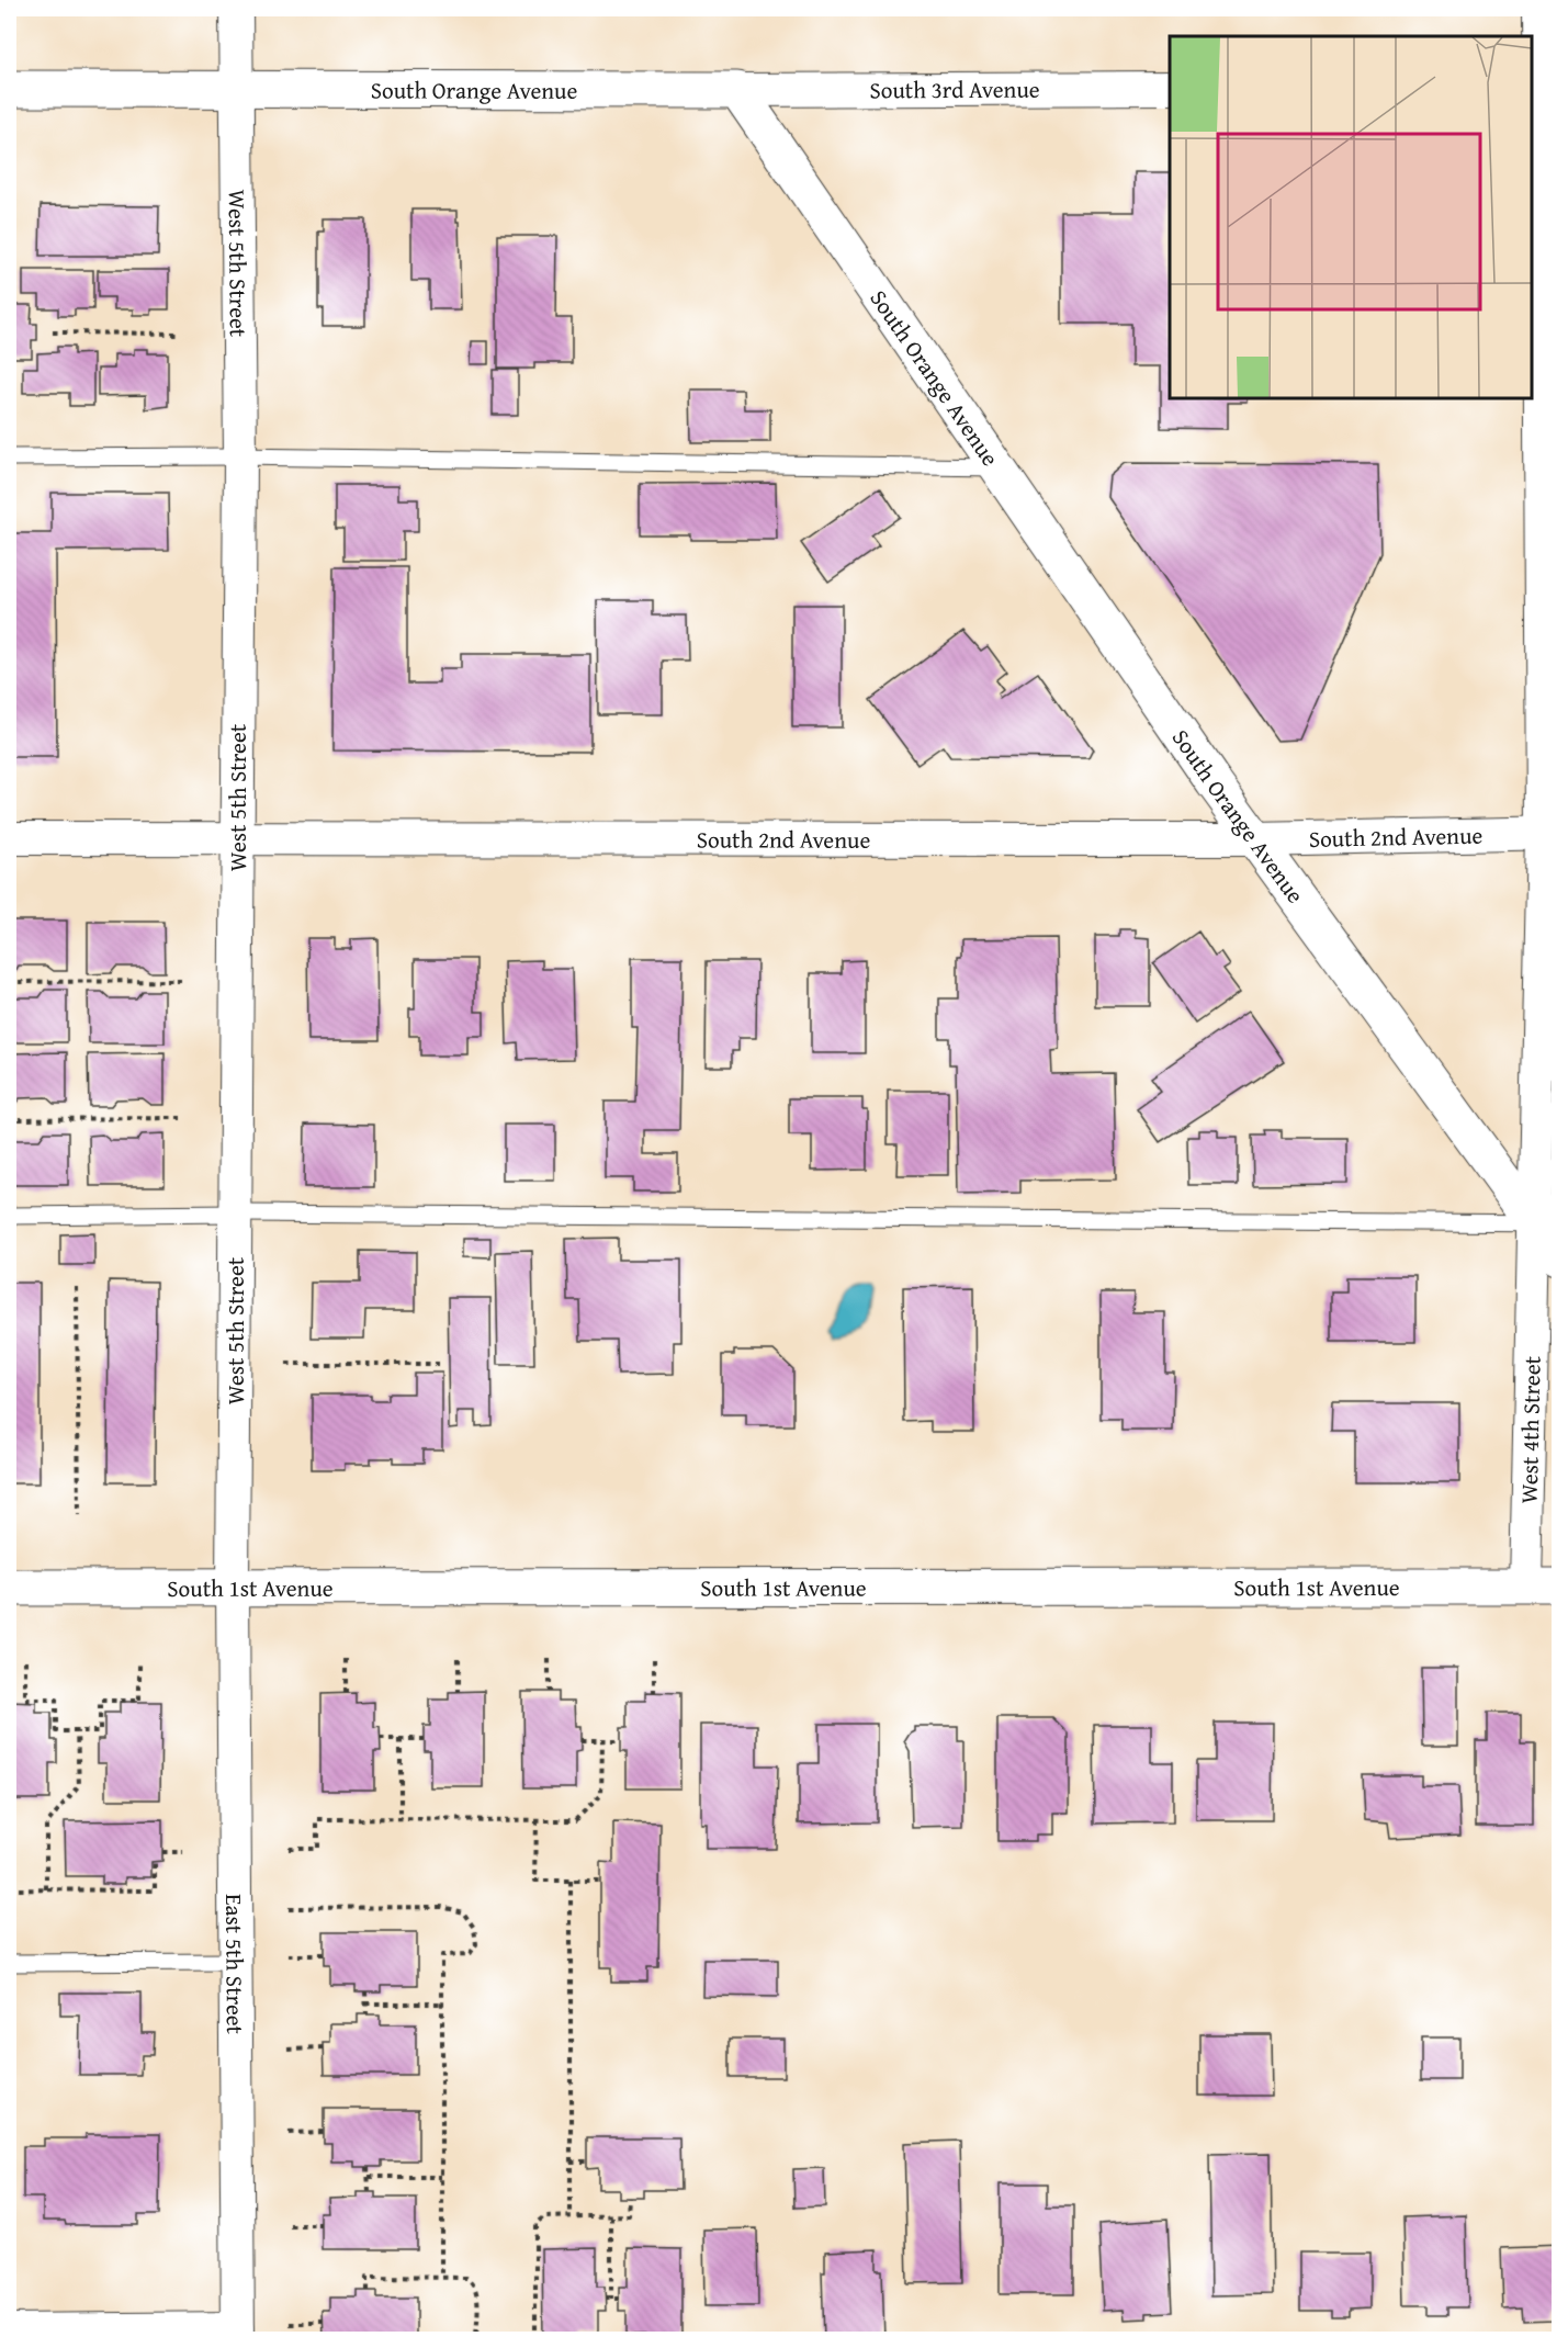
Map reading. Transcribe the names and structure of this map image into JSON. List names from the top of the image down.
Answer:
{
  "streets": {
    "street": [
      "South 3rd Avenue",
      "South Orange Avenue",
      "West 5th Street",
      "South 2nd Avenue",
      "West 4th Street",
      "South 1st Avenue",
      "East 5th Street"
    ]
  },
  "crossings": [
    ["South 3rd Avenue", "South Orange Avenue"],
    ["South Orange Avenue", "West 5th Street"],
    ["South Orange Avenue", "South 2nd Avenue"],
    ["South Orange Avenue", "West 4th Street"],
    ["West 5th Street", "South 2nd Avenue"],
    ["West 5th Street", "South 1st Avenue"],
    ["West 5th Street", "East 5th Street"],
    ["South 2nd Avenue", "West 4th Street"],
    ["West 4th Street", "South 1st Avenue"],
    ["South 1st Avenue", "East 5th Street"]
  ]
}
